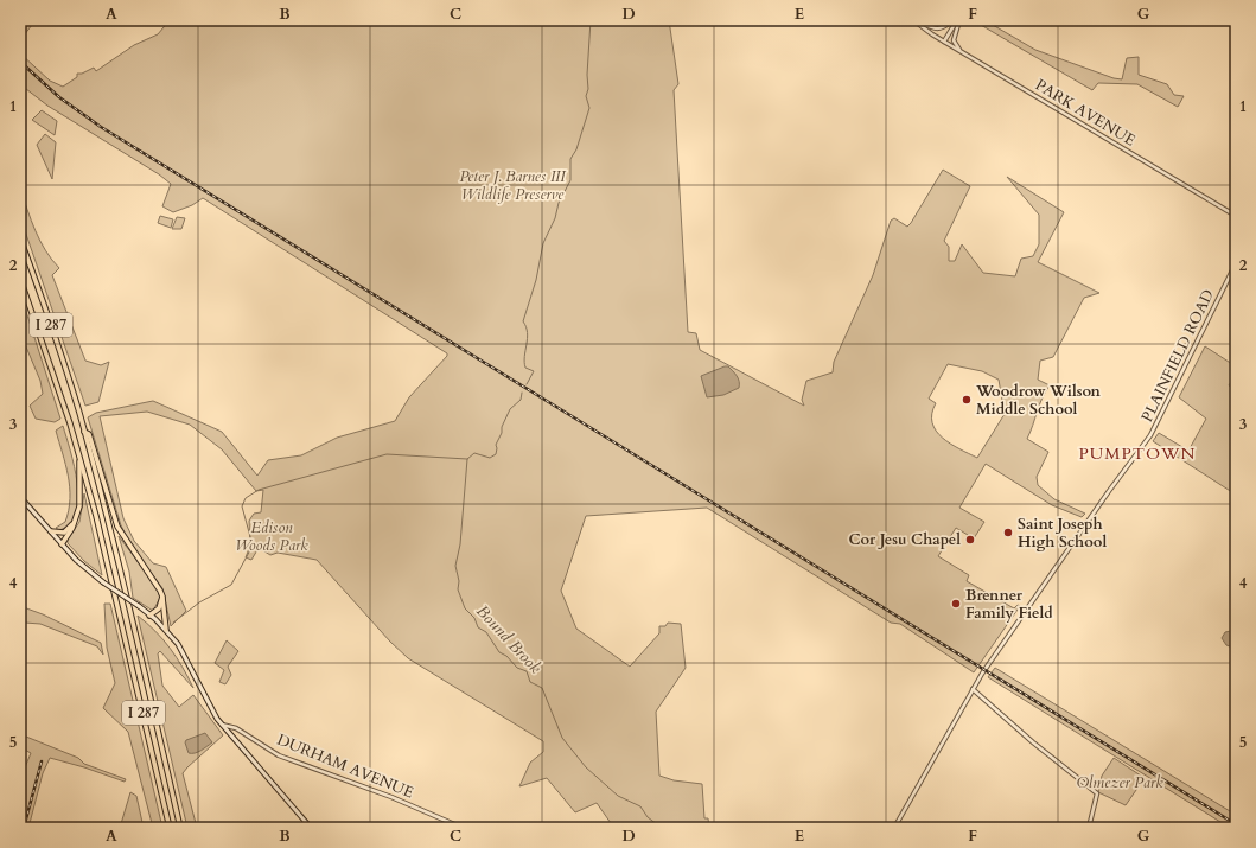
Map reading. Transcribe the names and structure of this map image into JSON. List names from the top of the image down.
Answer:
{
  "streets": {
    "highway": ["I 287"],
    "street": ["PARK AVENUE", "PLAINFIELD ROAD", "DURHAM AVENUE"]
  },
  "districts": ["PUMPTOWN"],
  "water": ["Bound Brook"],
  "parks": ["Peter J. Barnes III Wildlife Preserve", "Edison Woods Park", "Olmezer Park"],
  "places": [
    "Woodrow Wilson Middle School",
    "Saint Joseph High School",
    "Cor Jesu Chapel",
    "Brenner Family Field"
  ],
  "grid": {
    "columns": [
      "A",
      "B",
      "C",
      "D",
      "E",
      "F",
      "G"
    ],
    "rows": [
      "1",
      "2",
      "3",
      "4",
      "5"
    ]
  }
}
